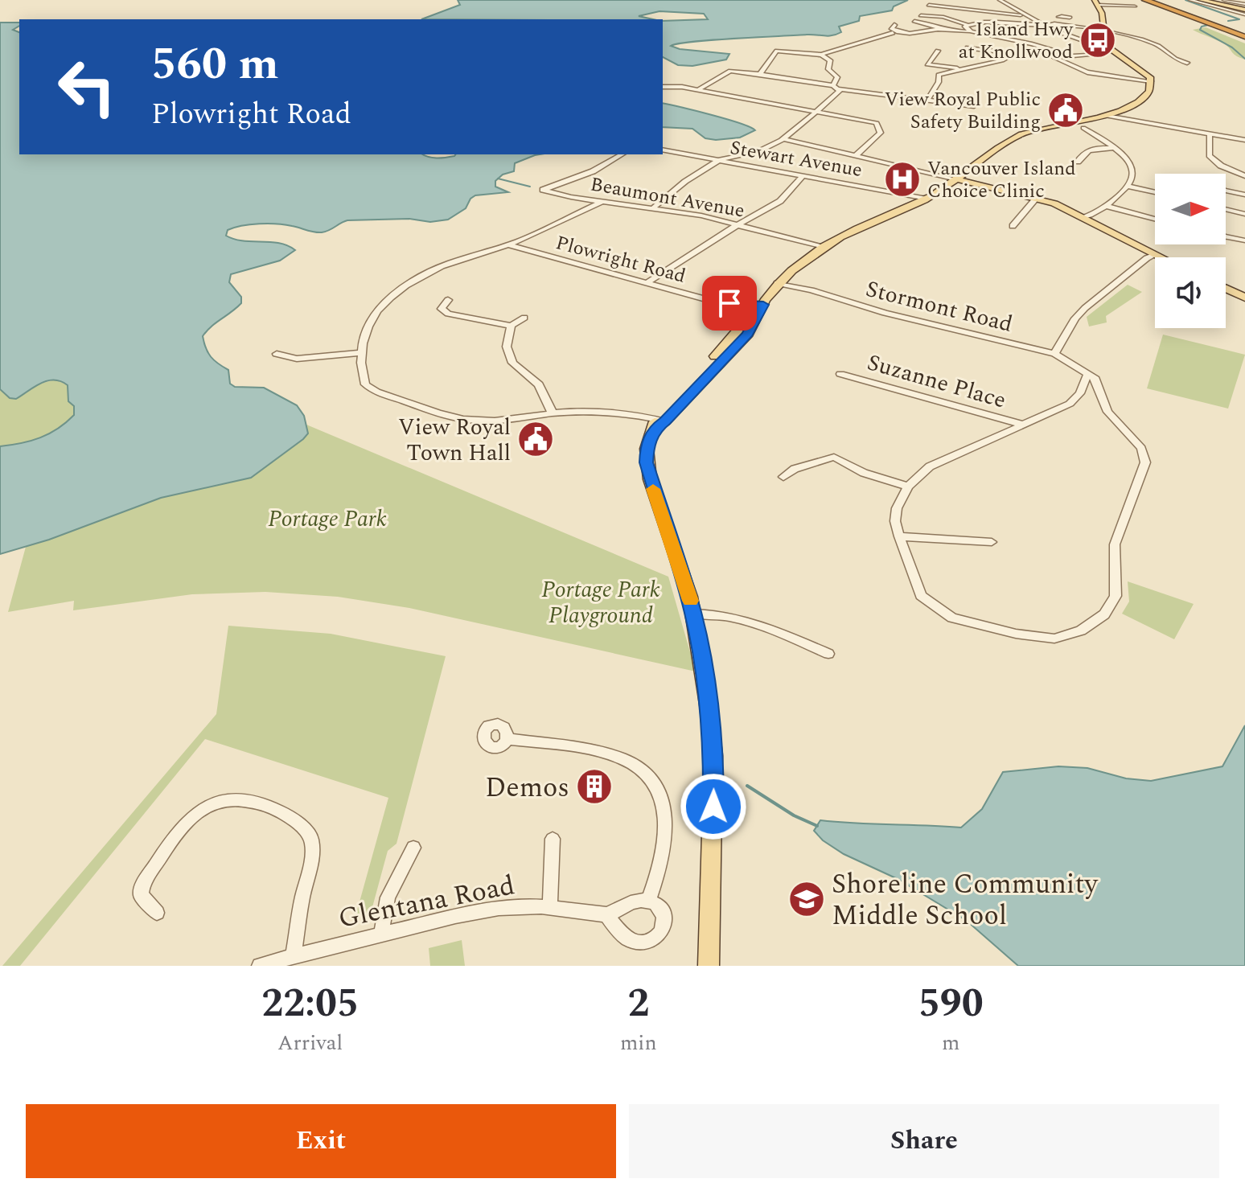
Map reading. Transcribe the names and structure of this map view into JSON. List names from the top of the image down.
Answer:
{
  "streets": {
    "street": [
      "Stewart Avenue",
      "Beaumont Avenue",
      "Plowright Road",
      "Stormont Road",
      "Suzanne Place",
      "Glentana Road"
    ]
  },
  "parks": ["Portage Park", "Portage Park Playground"],
  "places": {
    "bus stop": ["Island Hwy at Knollwood"],
    "public building": ["View Royal Public Safety Building", "View Royal Town Hall"],
    "hospital": ["Vancouver Island Choice Clinic"],
    "building": ["Demos"],
    "school or university": ["Shoreline Community Middle School"]
  },
  "north": "right",
  "page": {
    "turn": ["560 m", "Plowright Road"],
    "eta": [
      "22:05",
      "Arrival",
      "2",
      "min",
      "590",
      "m"
    ],
    "buttons": ["Exit", "Share"]
  }
}
